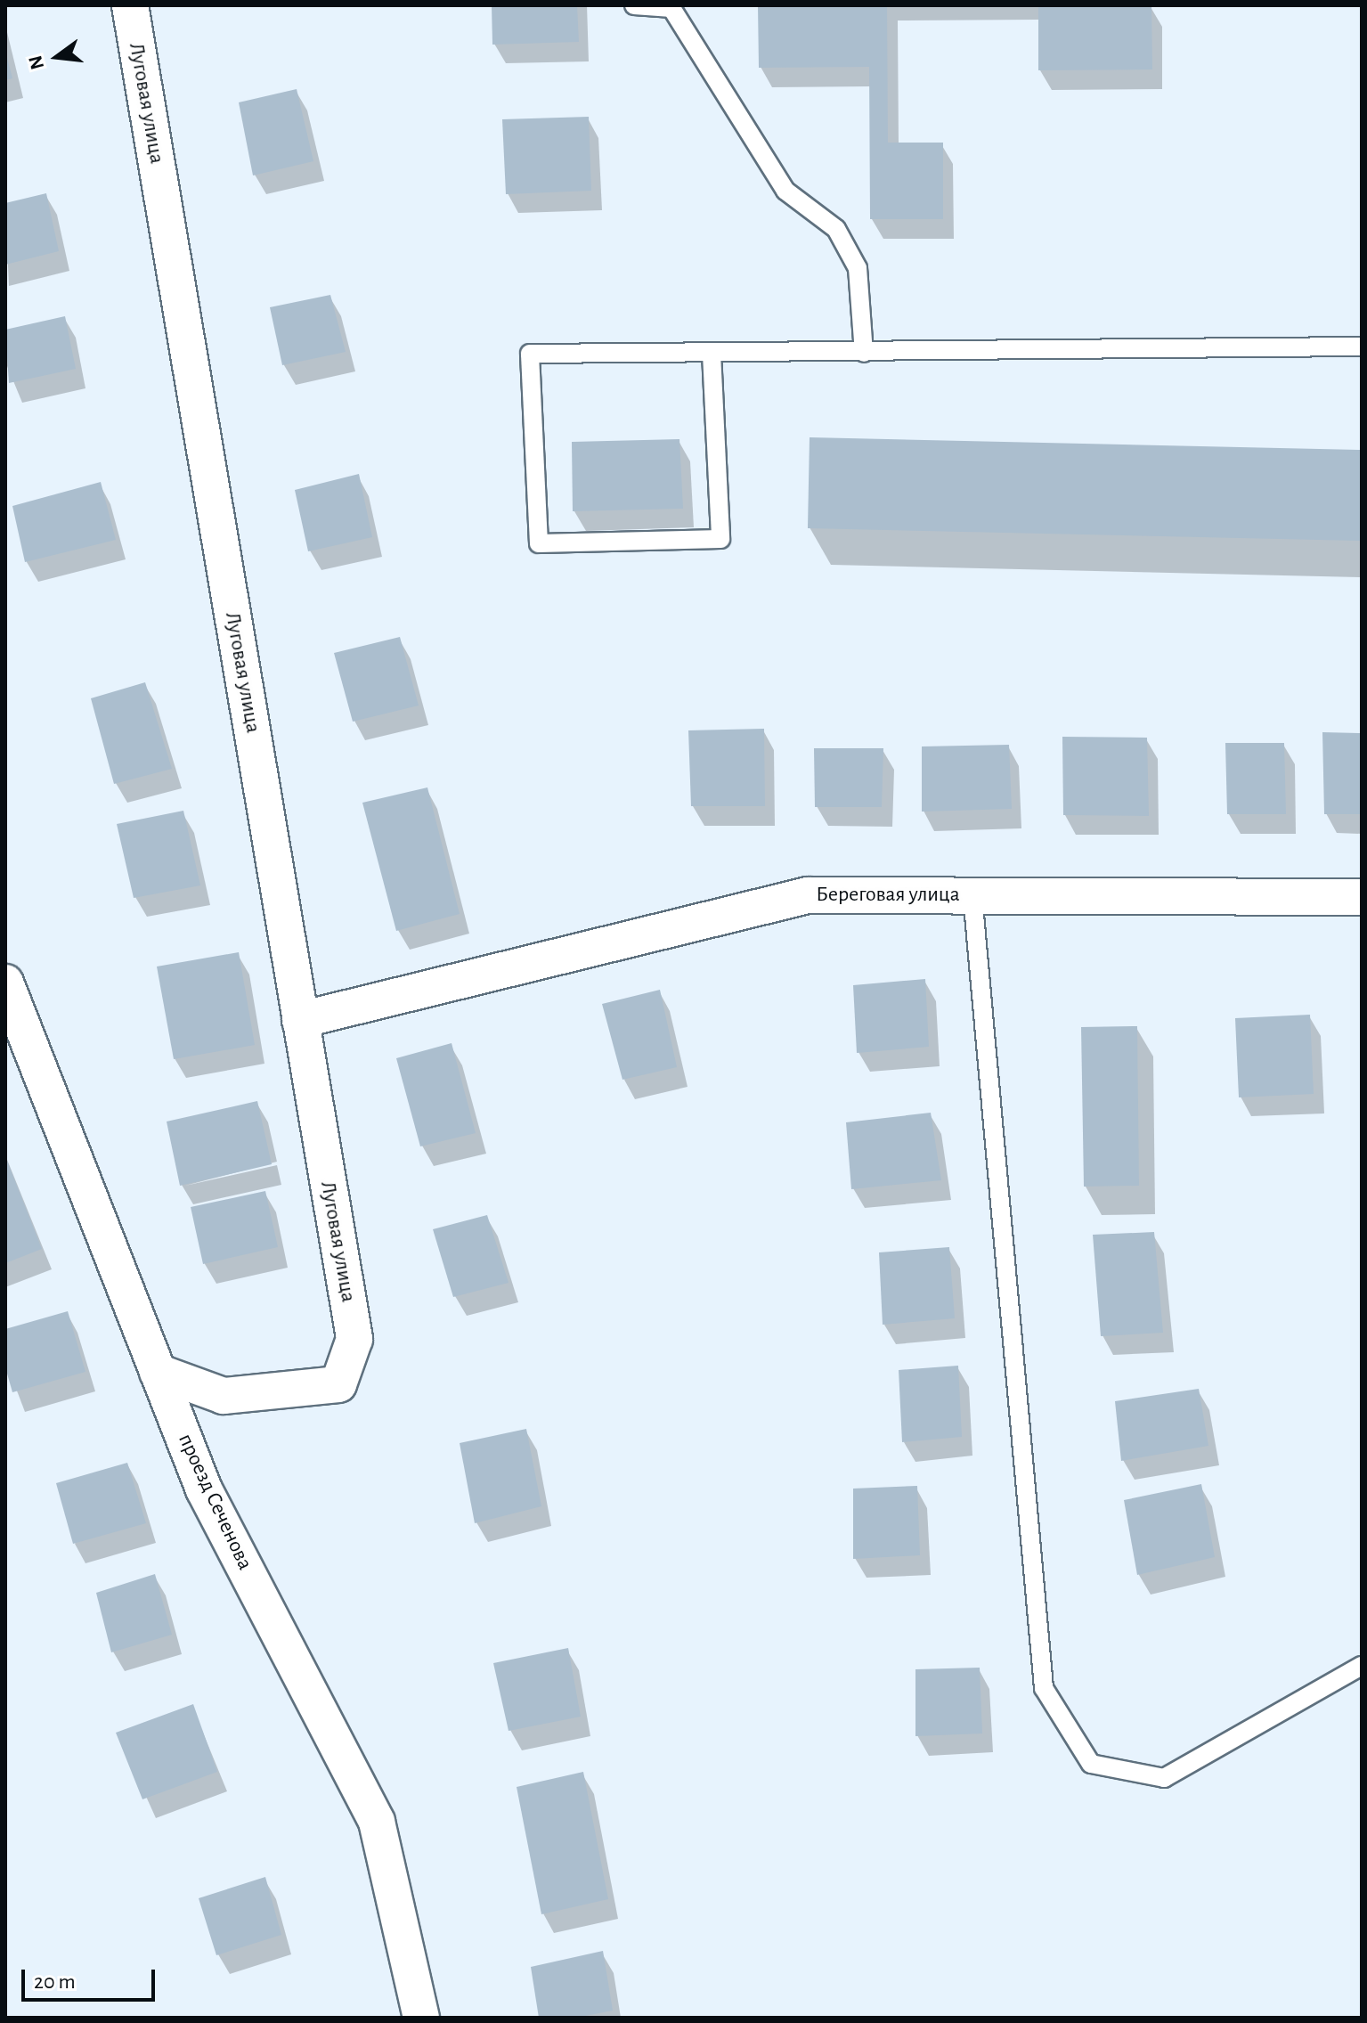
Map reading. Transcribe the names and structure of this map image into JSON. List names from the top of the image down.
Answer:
{
  "streets": {
    "street": ["Луговая улица", "Береговая улица", "проезд Сеченова"]
  },
  "crossings": [
    ["Луговая улица", "Береговая улица"],
    ["Луговая улица", "проезд Сеченова"]
  ],
  "scale_bar": "20 m",
  "north": "left"
}
